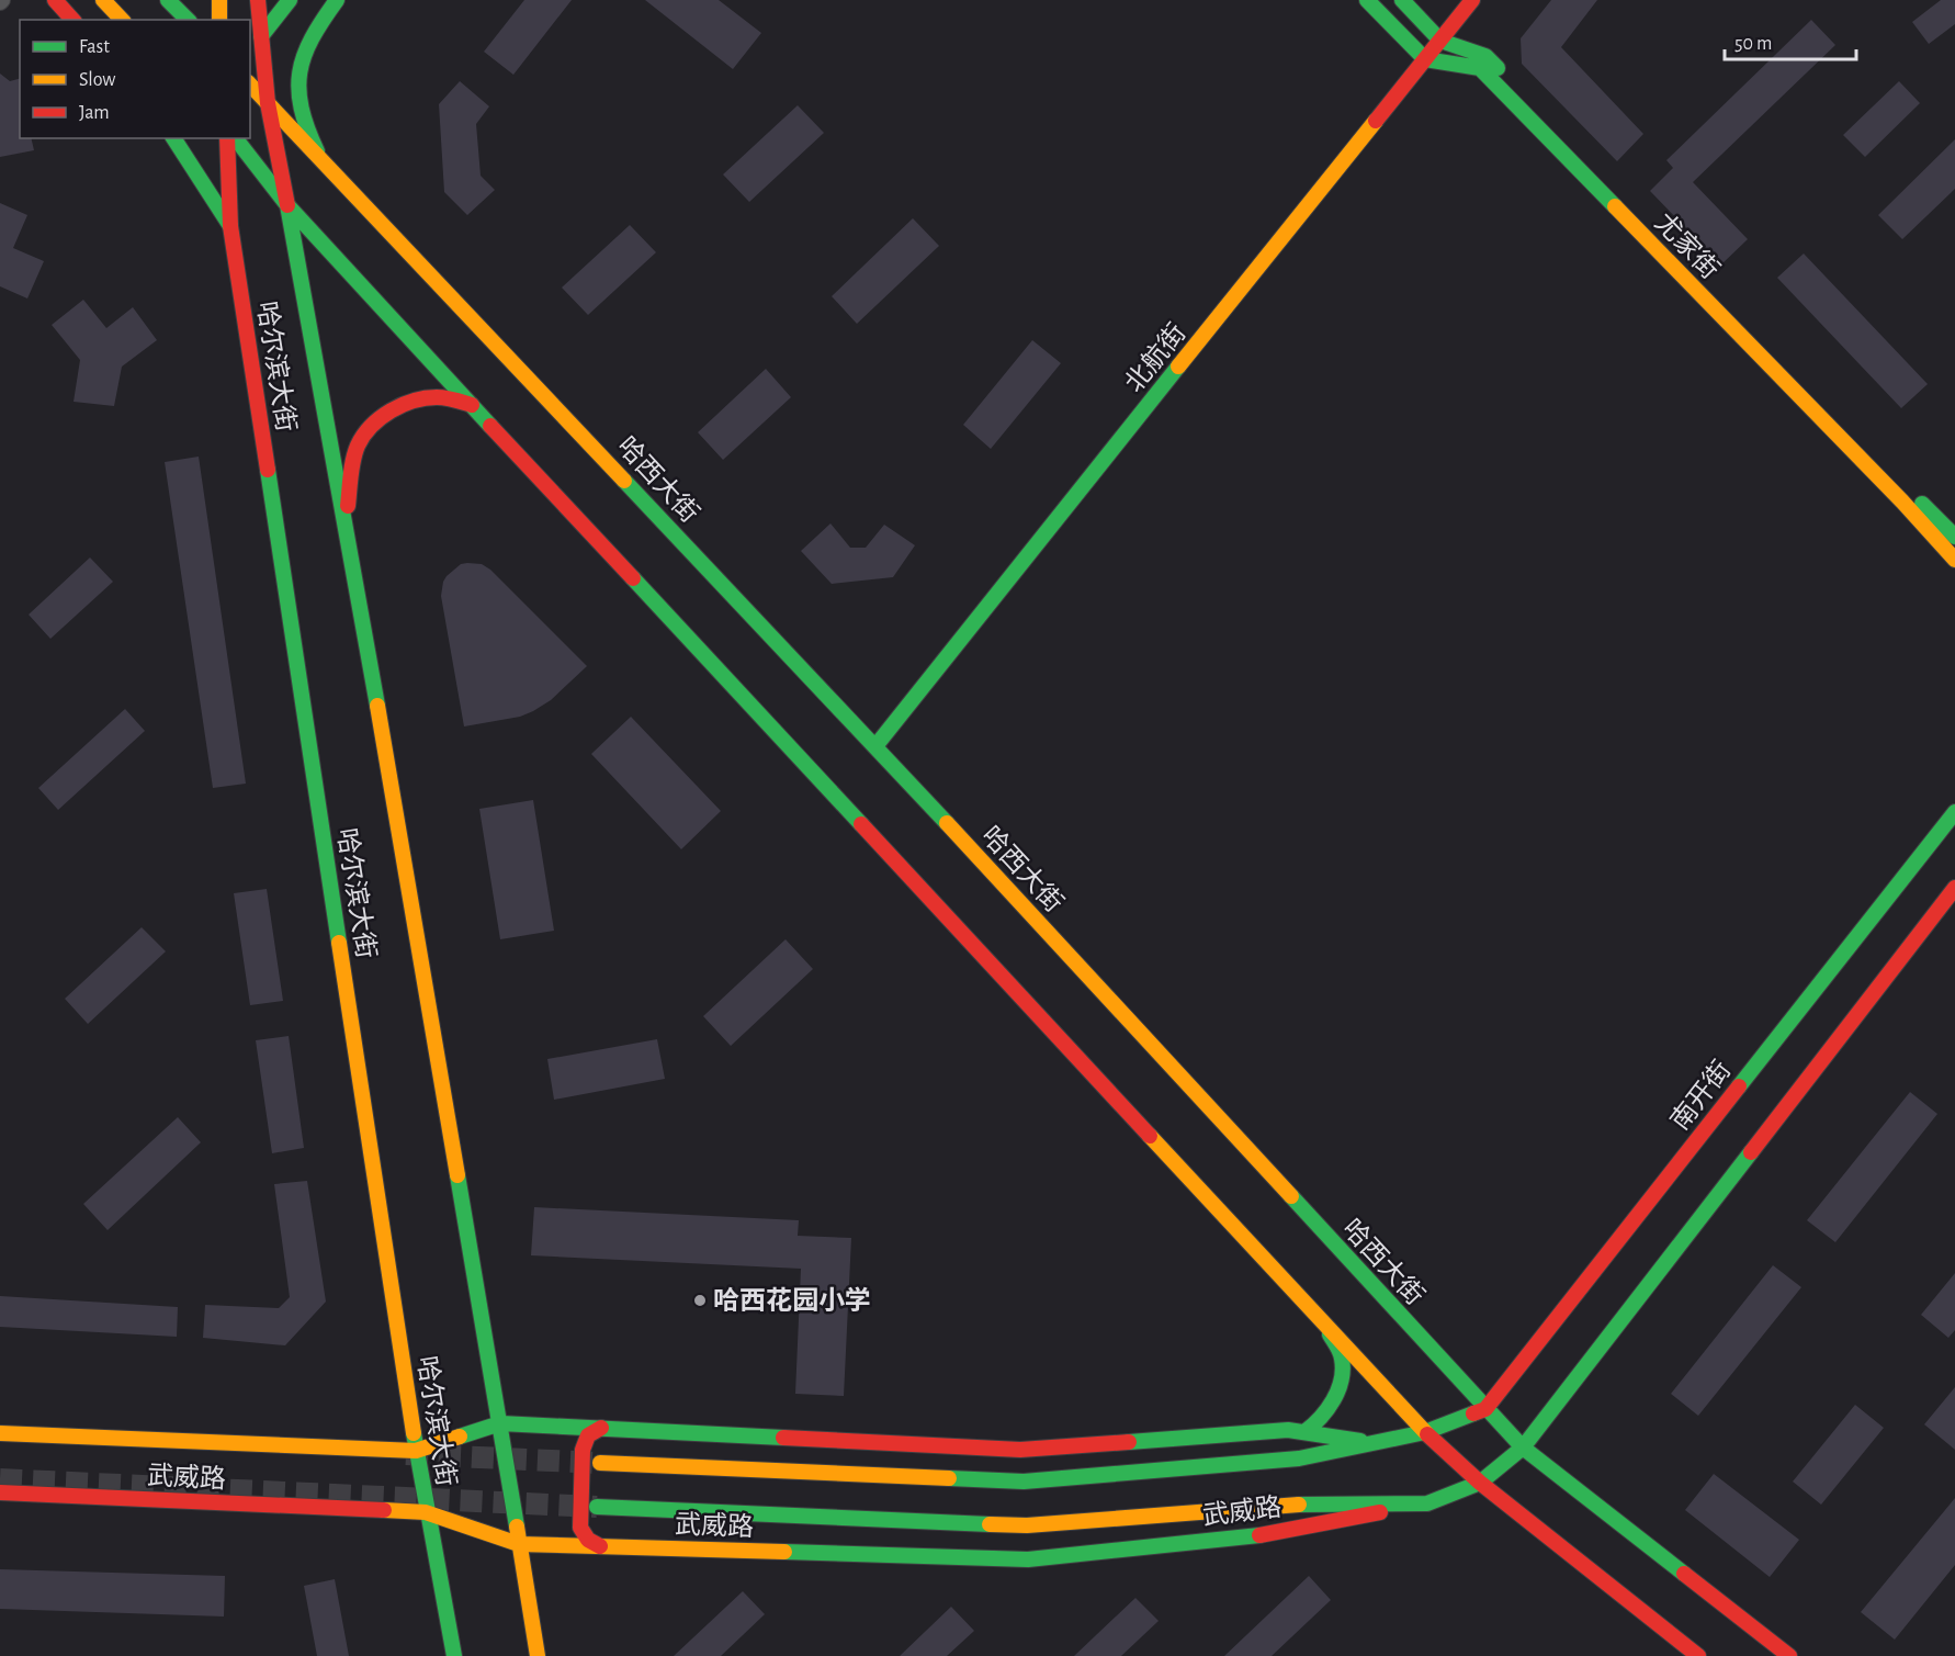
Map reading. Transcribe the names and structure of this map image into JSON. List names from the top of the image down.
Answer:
{
  "streets": {
    "main road": [
      "尤家街",
      "北航街",
      "哈尔滨大街",
      "哈西大街",
      "南开街",
      "武威路"
    ]
  },
  "crossings": [
    ["尤家街", "北航街"],
    ["北航街", "哈西大街"],
    ["哈尔滨大街", "哈西大街"],
    ["哈尔滨大街", "武威路"],
    ["哈西大街", "南开街"],
    ["哈西大街", "武威路"],
    ["南开街", "武威路"]
  ],
  "places": ["哈西花园小学"],
  "legend": ["Fast", "Slow", "Jam"],
  "scale_bar": "50 m"
}
